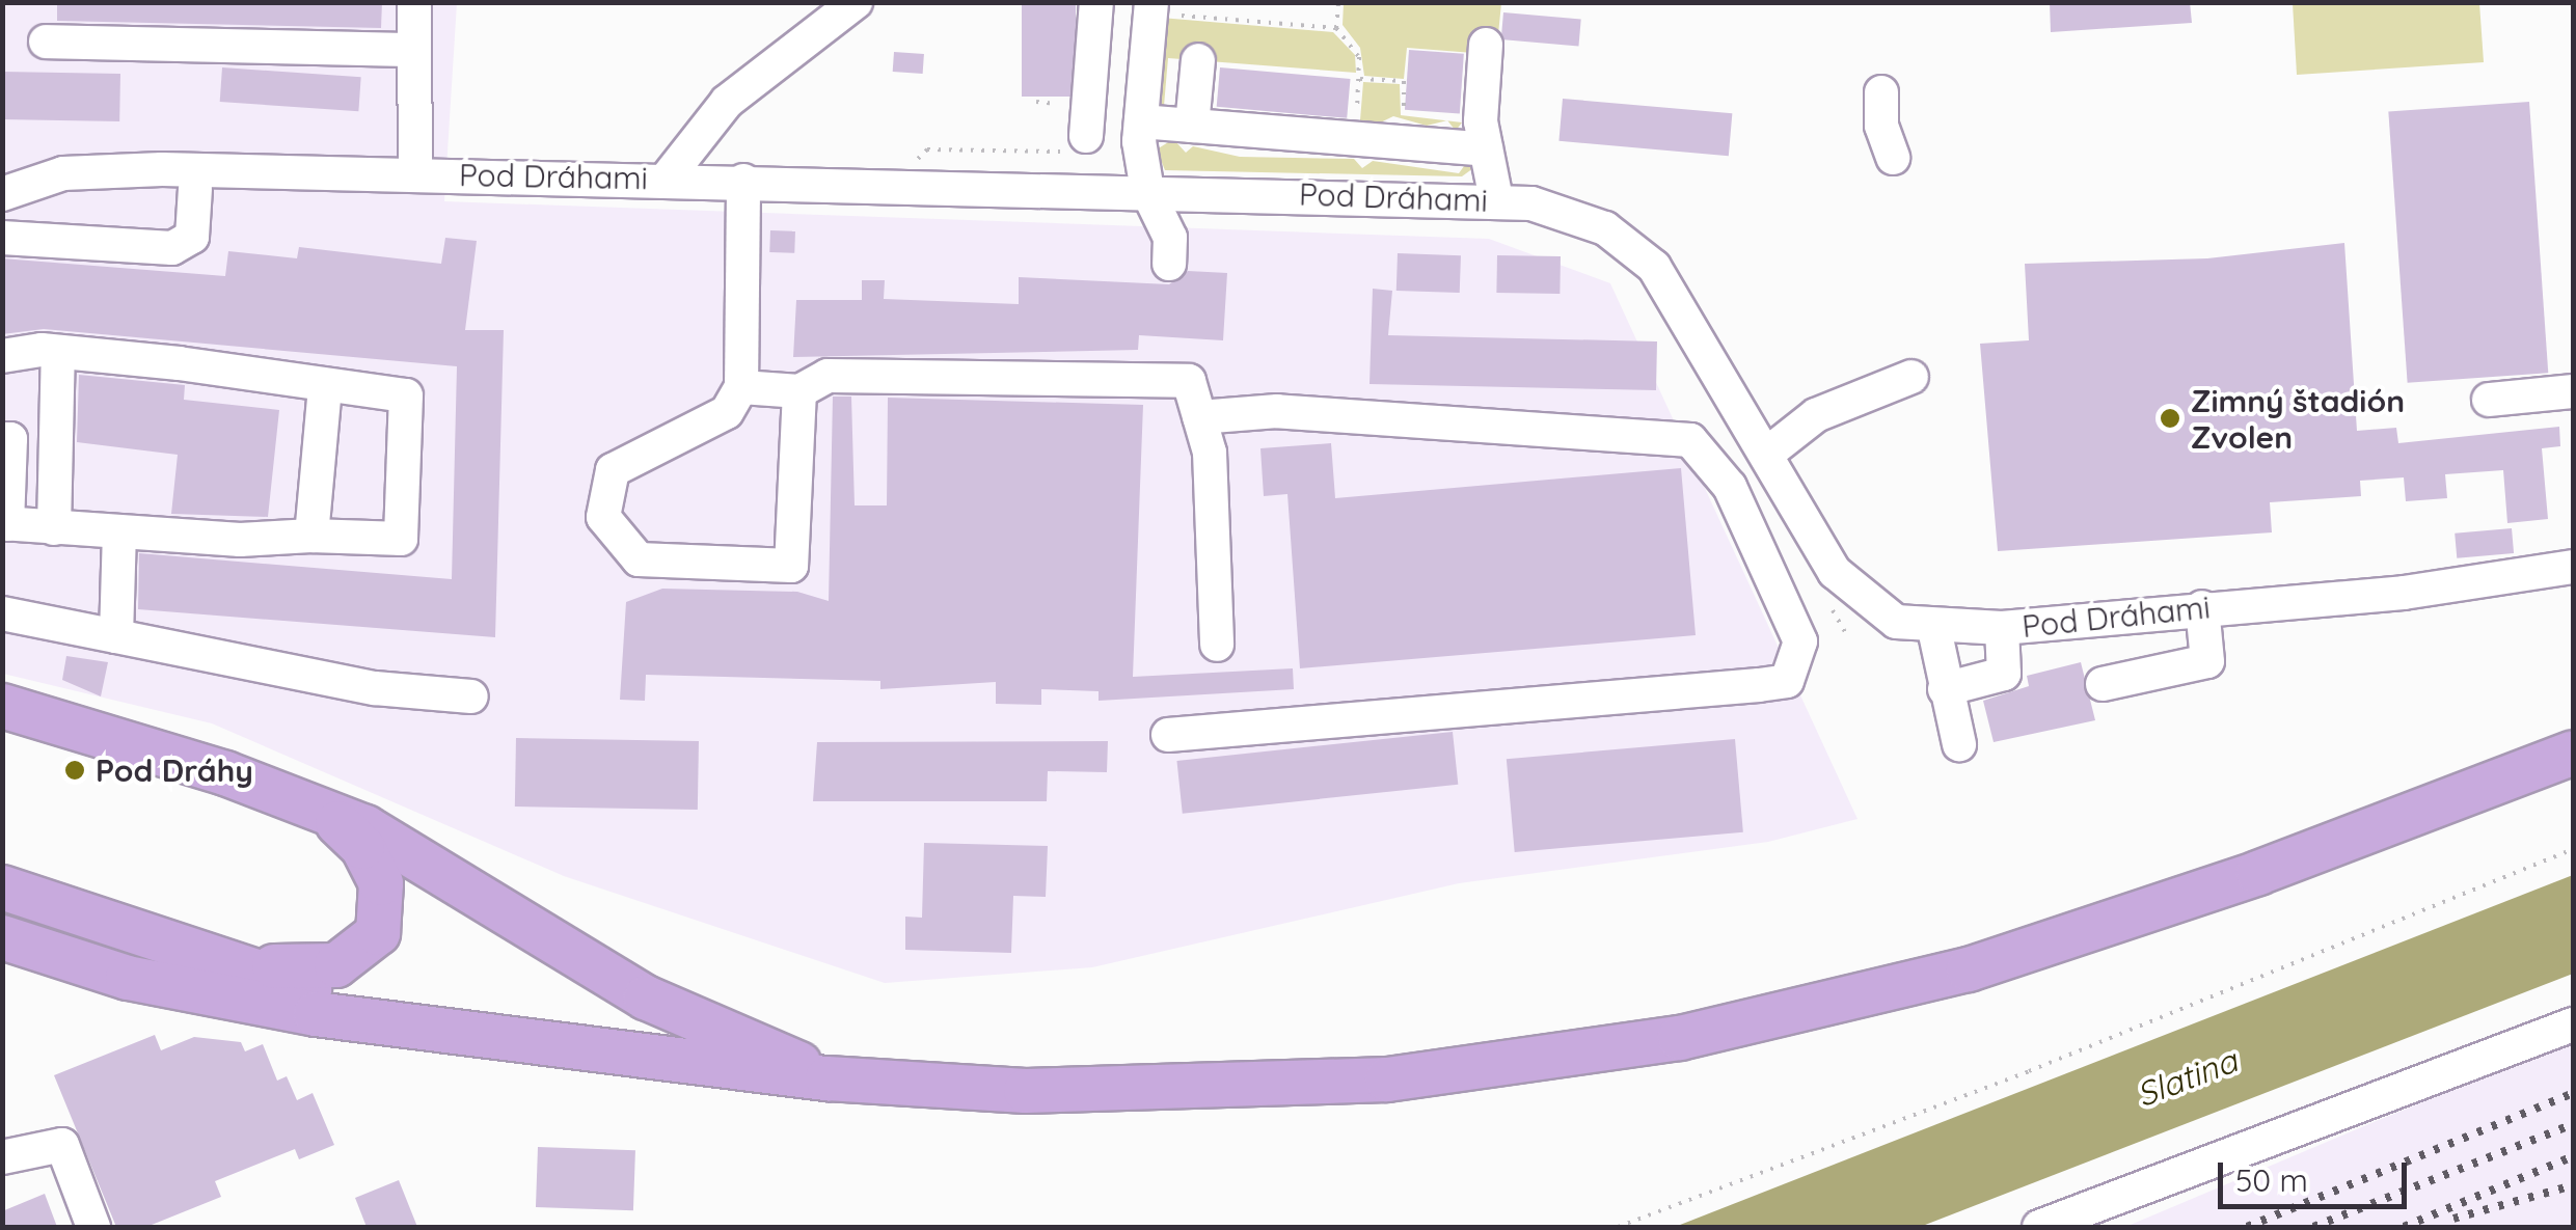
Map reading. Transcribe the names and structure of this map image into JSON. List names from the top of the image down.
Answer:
{
  "streets": {
    "street": ["Pod Dráhami"]
  },
  "water": ["Slatina"],
  "places": ["Zimný štadión Zvolen", "Pod Dráhy"],
  "scale_bar": "50 m"
}
